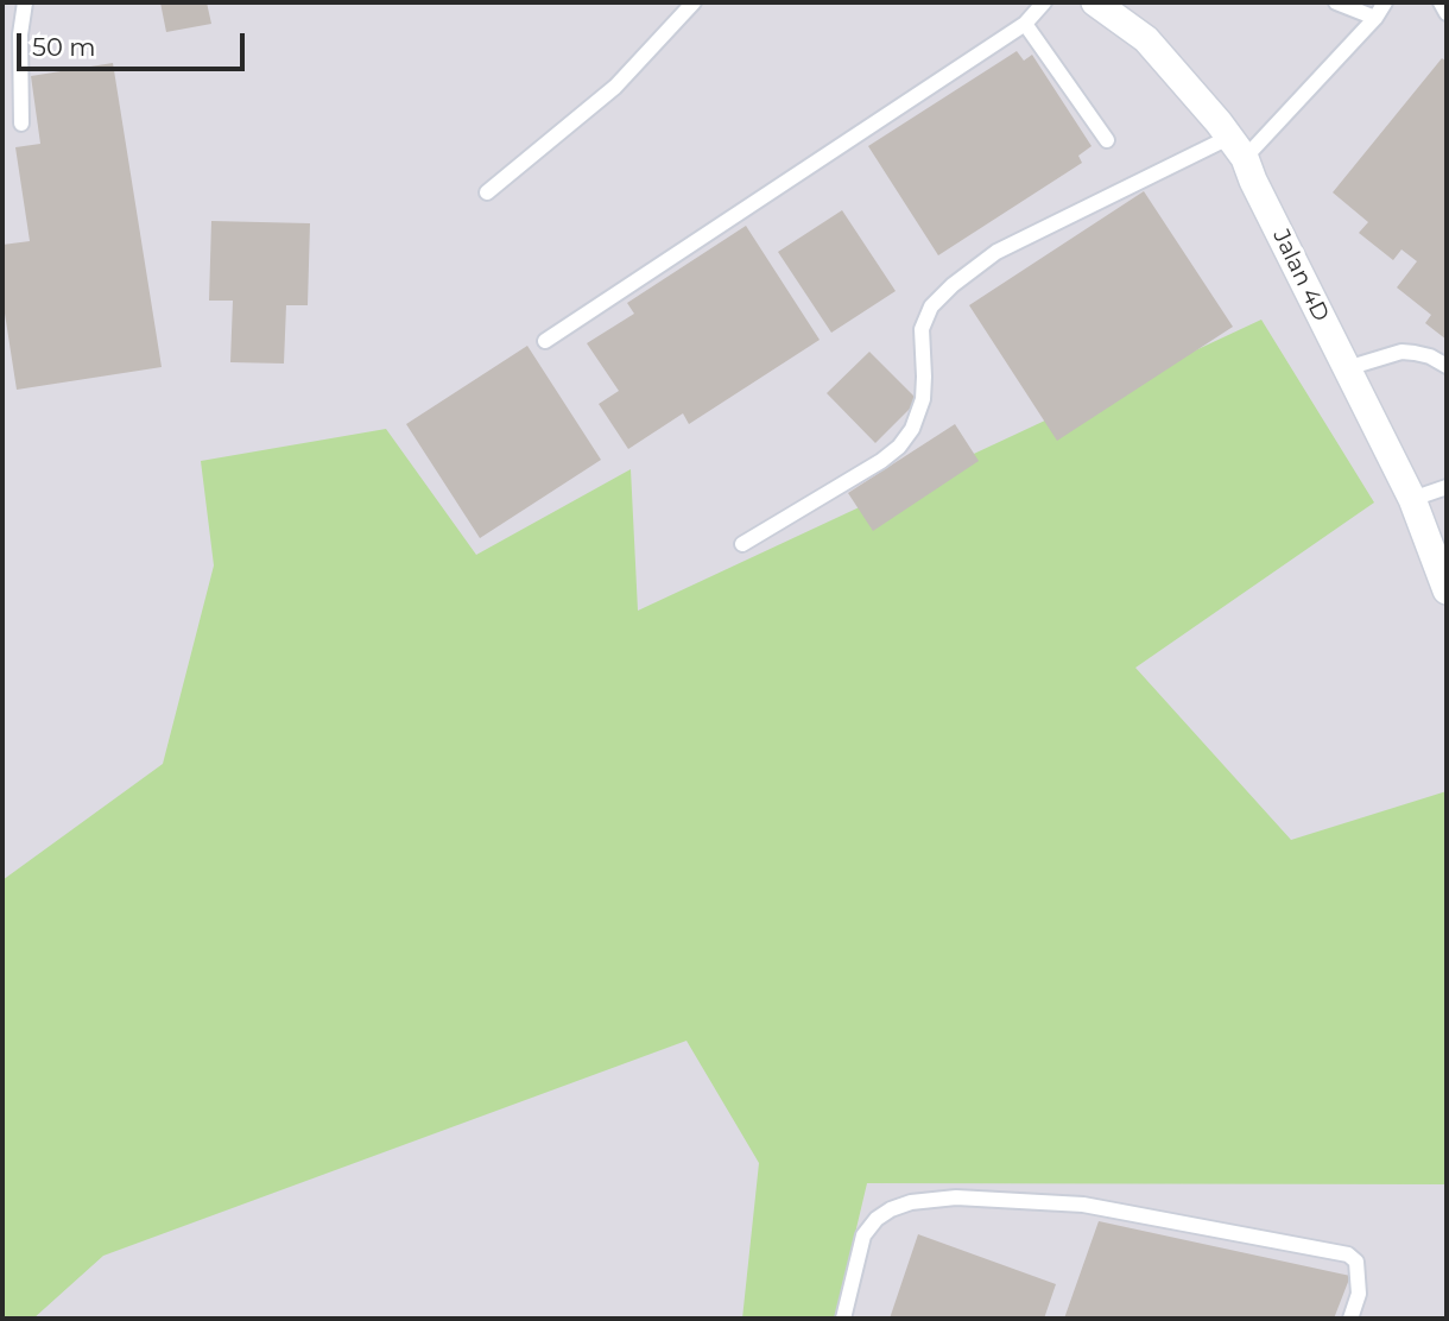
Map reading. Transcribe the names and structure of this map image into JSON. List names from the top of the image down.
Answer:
{
  "streets": {
    "street": ["Jalan 4D"]
  },
  "scale_bar": "50 m"
}
